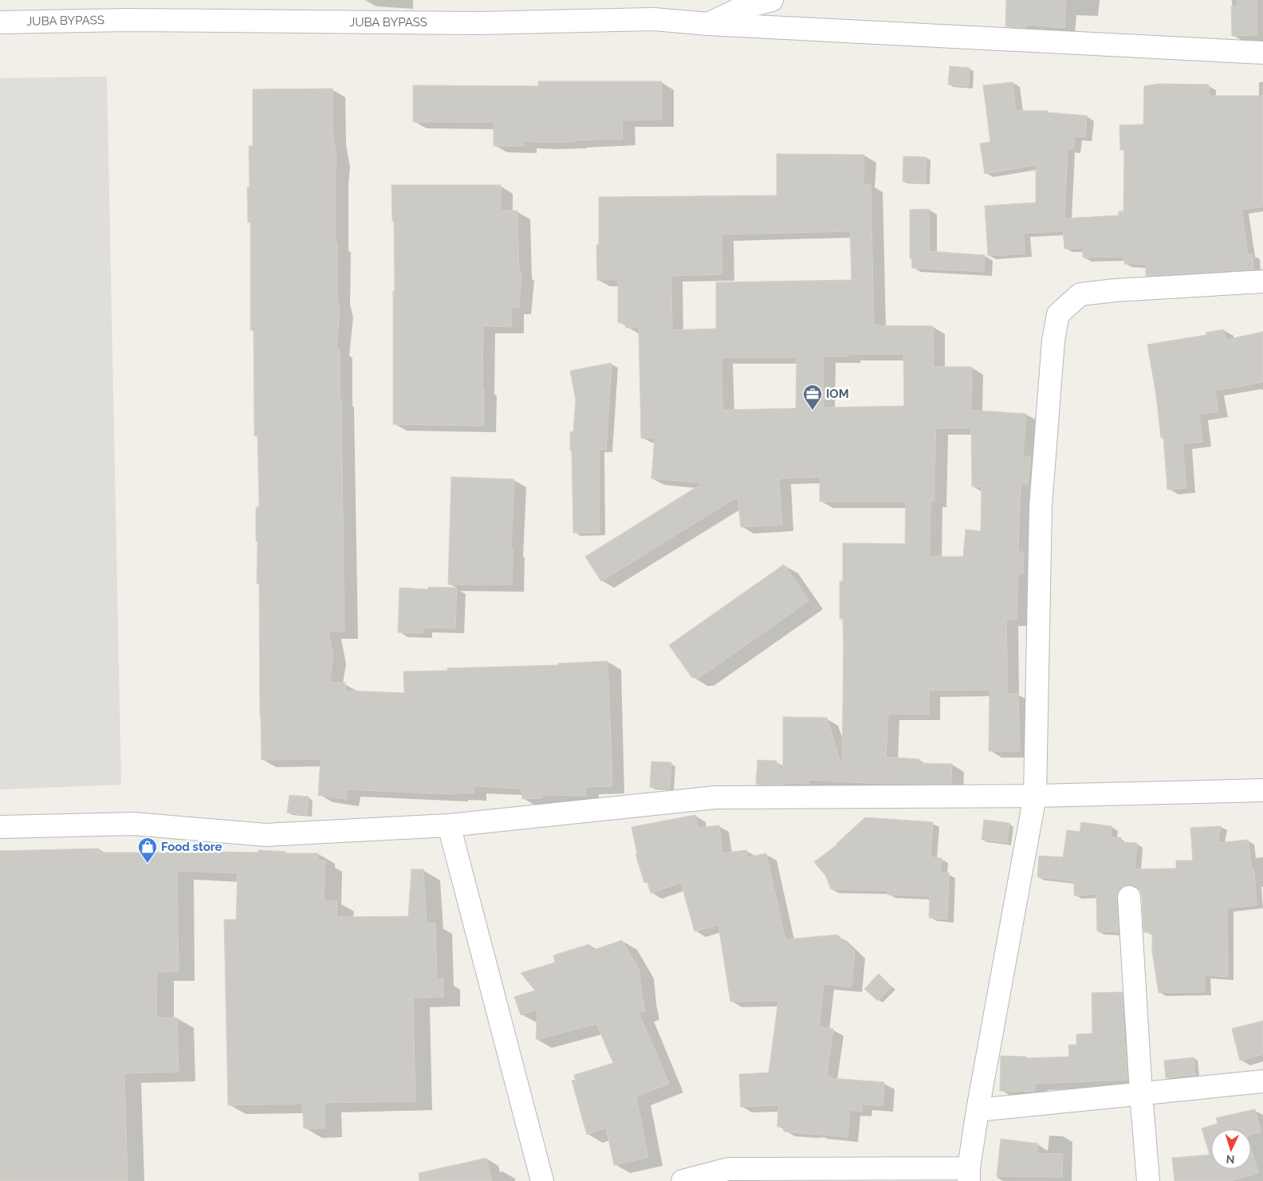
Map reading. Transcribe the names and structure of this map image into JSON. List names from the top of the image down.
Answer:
{
  "streets": {
    "street": ["JUBA BYPASS"]
  },
  "places": {
    "office": ["IOM"],
    "shop": ["Food store"]
  },
  "north": "bottom"
}
